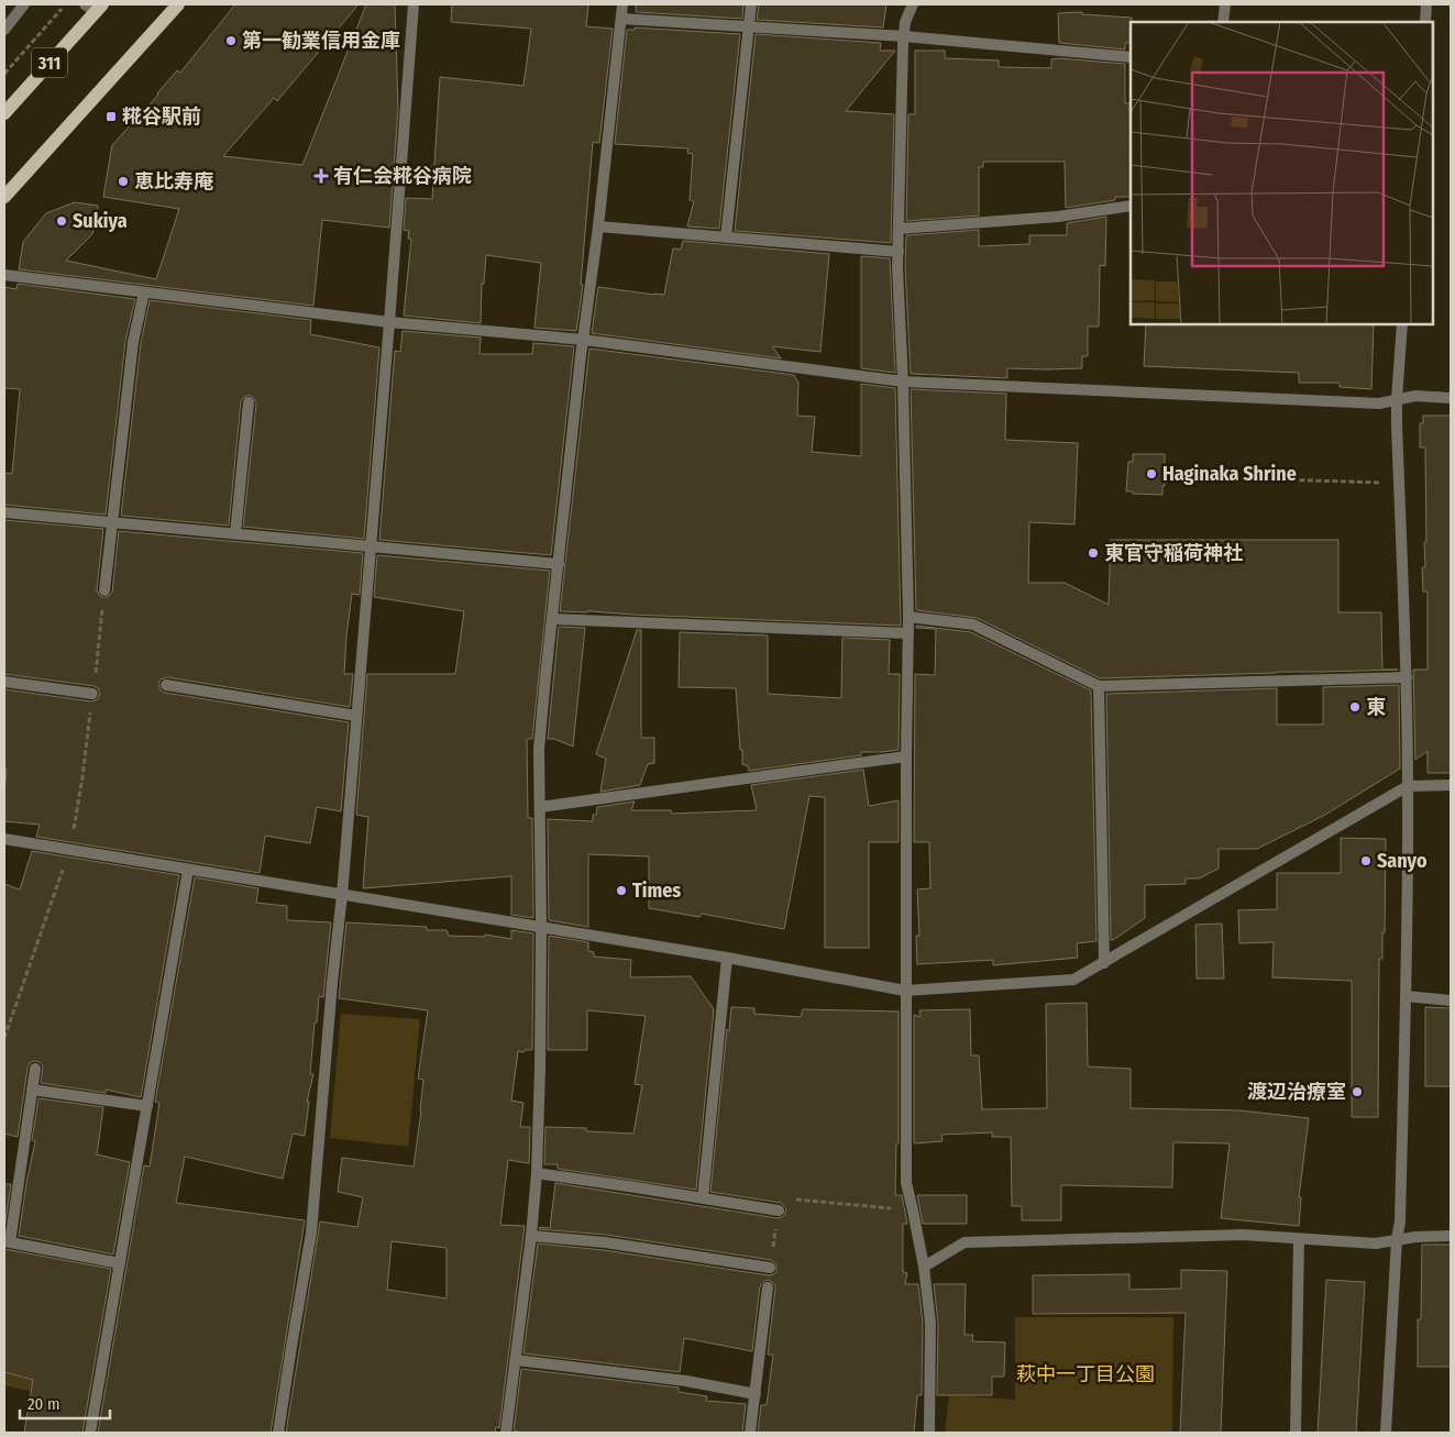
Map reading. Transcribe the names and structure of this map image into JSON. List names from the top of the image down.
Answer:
{
  "streets": {
    "main road": ["311"]
  },
  "parks": ["萩中一丁目公園"],
  "places": {
    "other": [
      "第一勧業信用金庫",
      "恵比寿庵",
      "Sukiya",
      "Haginaka Shrine",
      "東官守稲荷神社",
      "東",
      "Sanyo",
      "Times",
      "渡辺治療室"
    ],
    "transit": ["糀谷駅前"],
    "health": ["有仁会糀谷病院"]
  },
  "scale_bar": "20 m"
}
